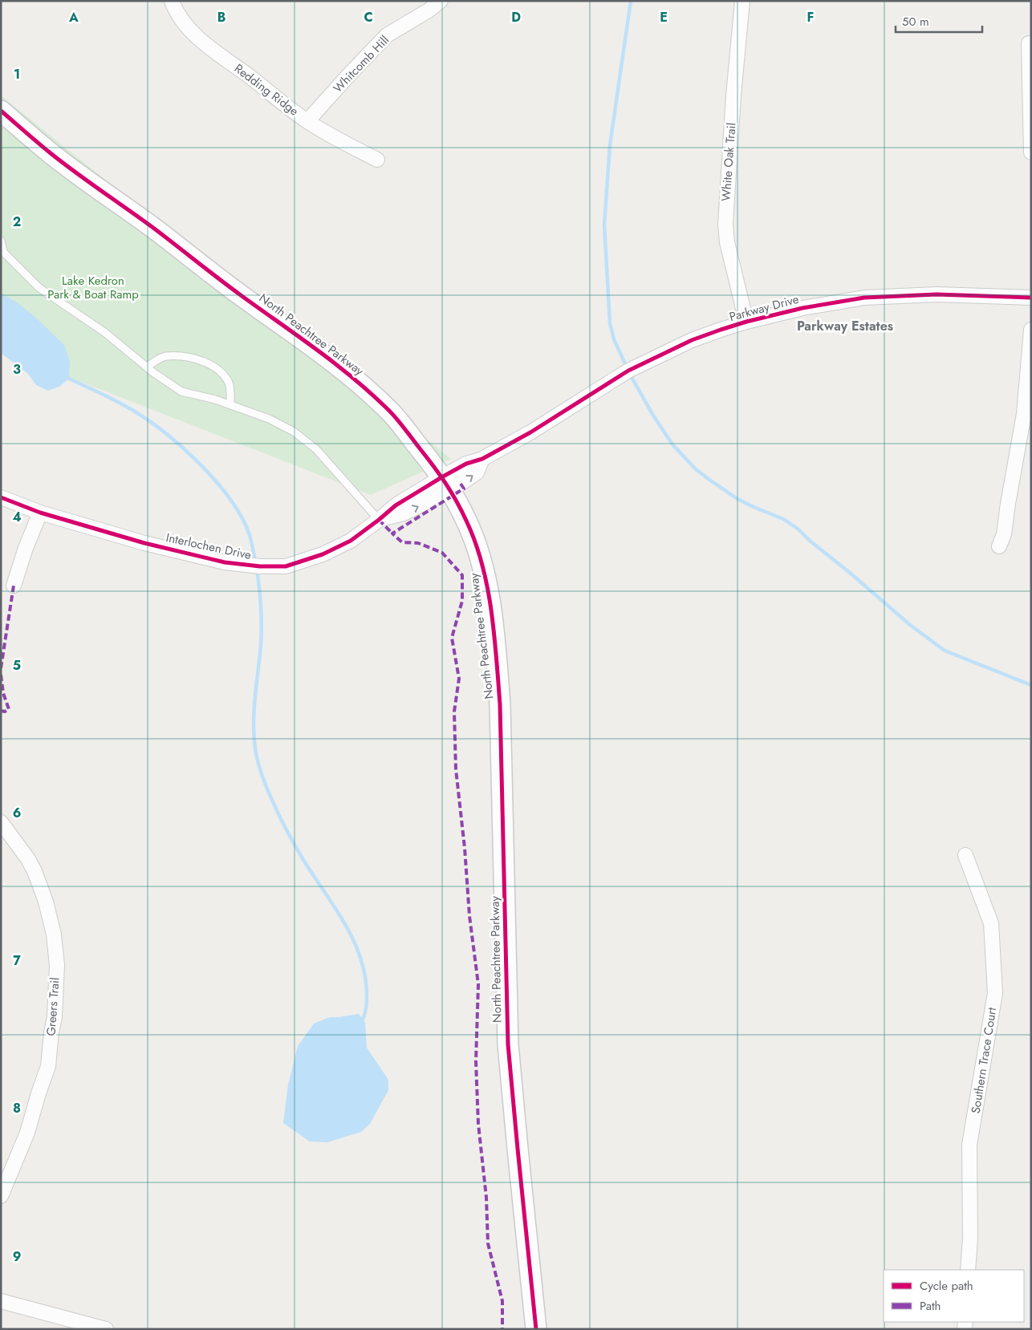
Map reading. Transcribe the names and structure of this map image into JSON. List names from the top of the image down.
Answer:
{
  "streets": {
    "street": [
      "Whitcomb Hill",
      "Redding Ridge",
      "White Oak Trail",
      "Parkway Drive",
      "North Peachtree Parkway",
      "Interlochen Drive",
      "Greers Trail",
      "Southern Trace Court"
    ]
  },
  "crossings": [
    ["Whitcomb Hill", "Redding Ridge"],
    ["White Oak Trail", "Parkway Drive"],
    ["Parkway Drive", "North Peachtree Parkway"],
    ["Parkway Drive", "Interlochen Drive"],
    ["North Peachtree Parkway", "Interlochen Drive"]
  ],
  "districts": ["Parkway Estates"],
  "parks": ["Lake Kedron Park & Boat Ramp"],
  "legend": ["Cycle path", "Path"],
  "scale_bar": "50 m",
  "grid": {
    "columns": [
      "A",
      "B",
      "C",
      "D",
      "E",
      "F"
    ],
    "rows": [
      "1",
      "2",
      "3",
      "4",
      "5",
      "6",
      "7",
      "8",
      "9"
    ]
  }
}
